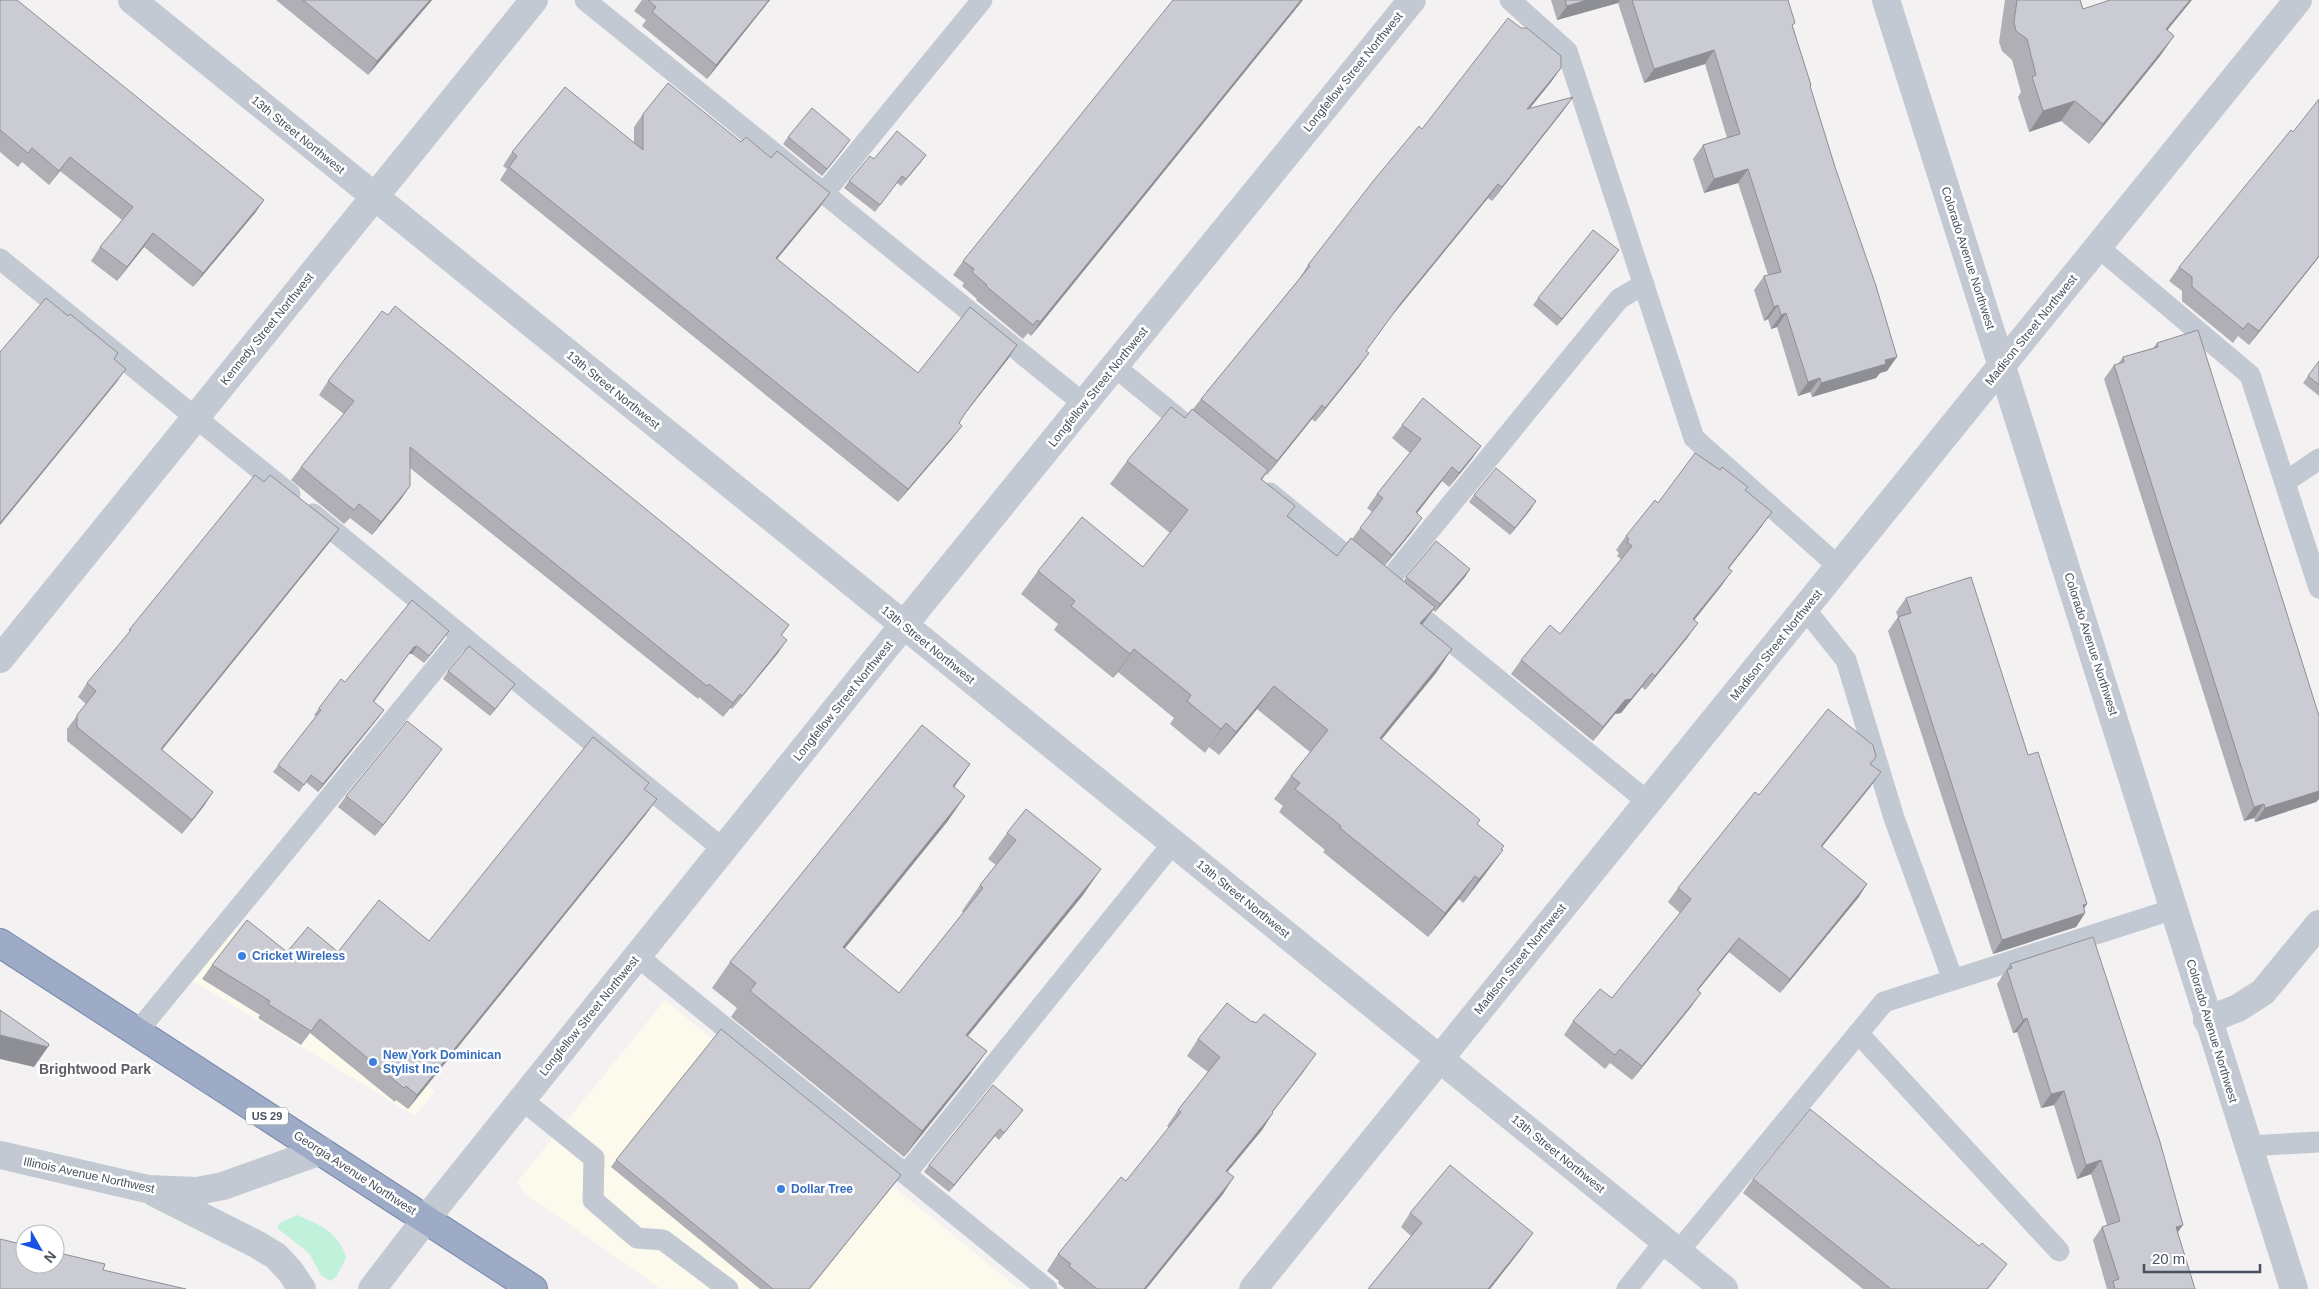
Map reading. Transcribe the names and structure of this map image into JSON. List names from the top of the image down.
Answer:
{
  "streets": {
    "highway": ["US 29", "Georgia Avenue Northwest"],
    "street": [
      "Longfellow Street Northwest",
      "13th Street Northwest",
      "Colorado Avenue Northwest",
      "Kennedy Street Northwest",
      "Madison Street Northwest",
      "Illinois Avenue Northwest"
    ]
  },
  "crossings": [
    ["Longfellow Street Northwest", "13th Street Northwest"],
    ["Longfellow Street Northwest", "Georgia Avenue Northwest"],
    ["13th Street Northwest", "Kennedy Street Northwest"],
    ["13th Street Northwest", "Madison Street Northwest"],
    ["Colorado Avenue Northwest", "Madison Street Northwest"],
    ["Georgia Avenue Northwest", "Illinois Avenue Northwest"]
  ],
  "districts": ["Brightwood Park"],
  "places": ["Cricket Wireless", "New York Dominican Stylist Inc", "Dollar Tree"],
  "scale_bar": "20 m",
  "north": "bottom right"
}
